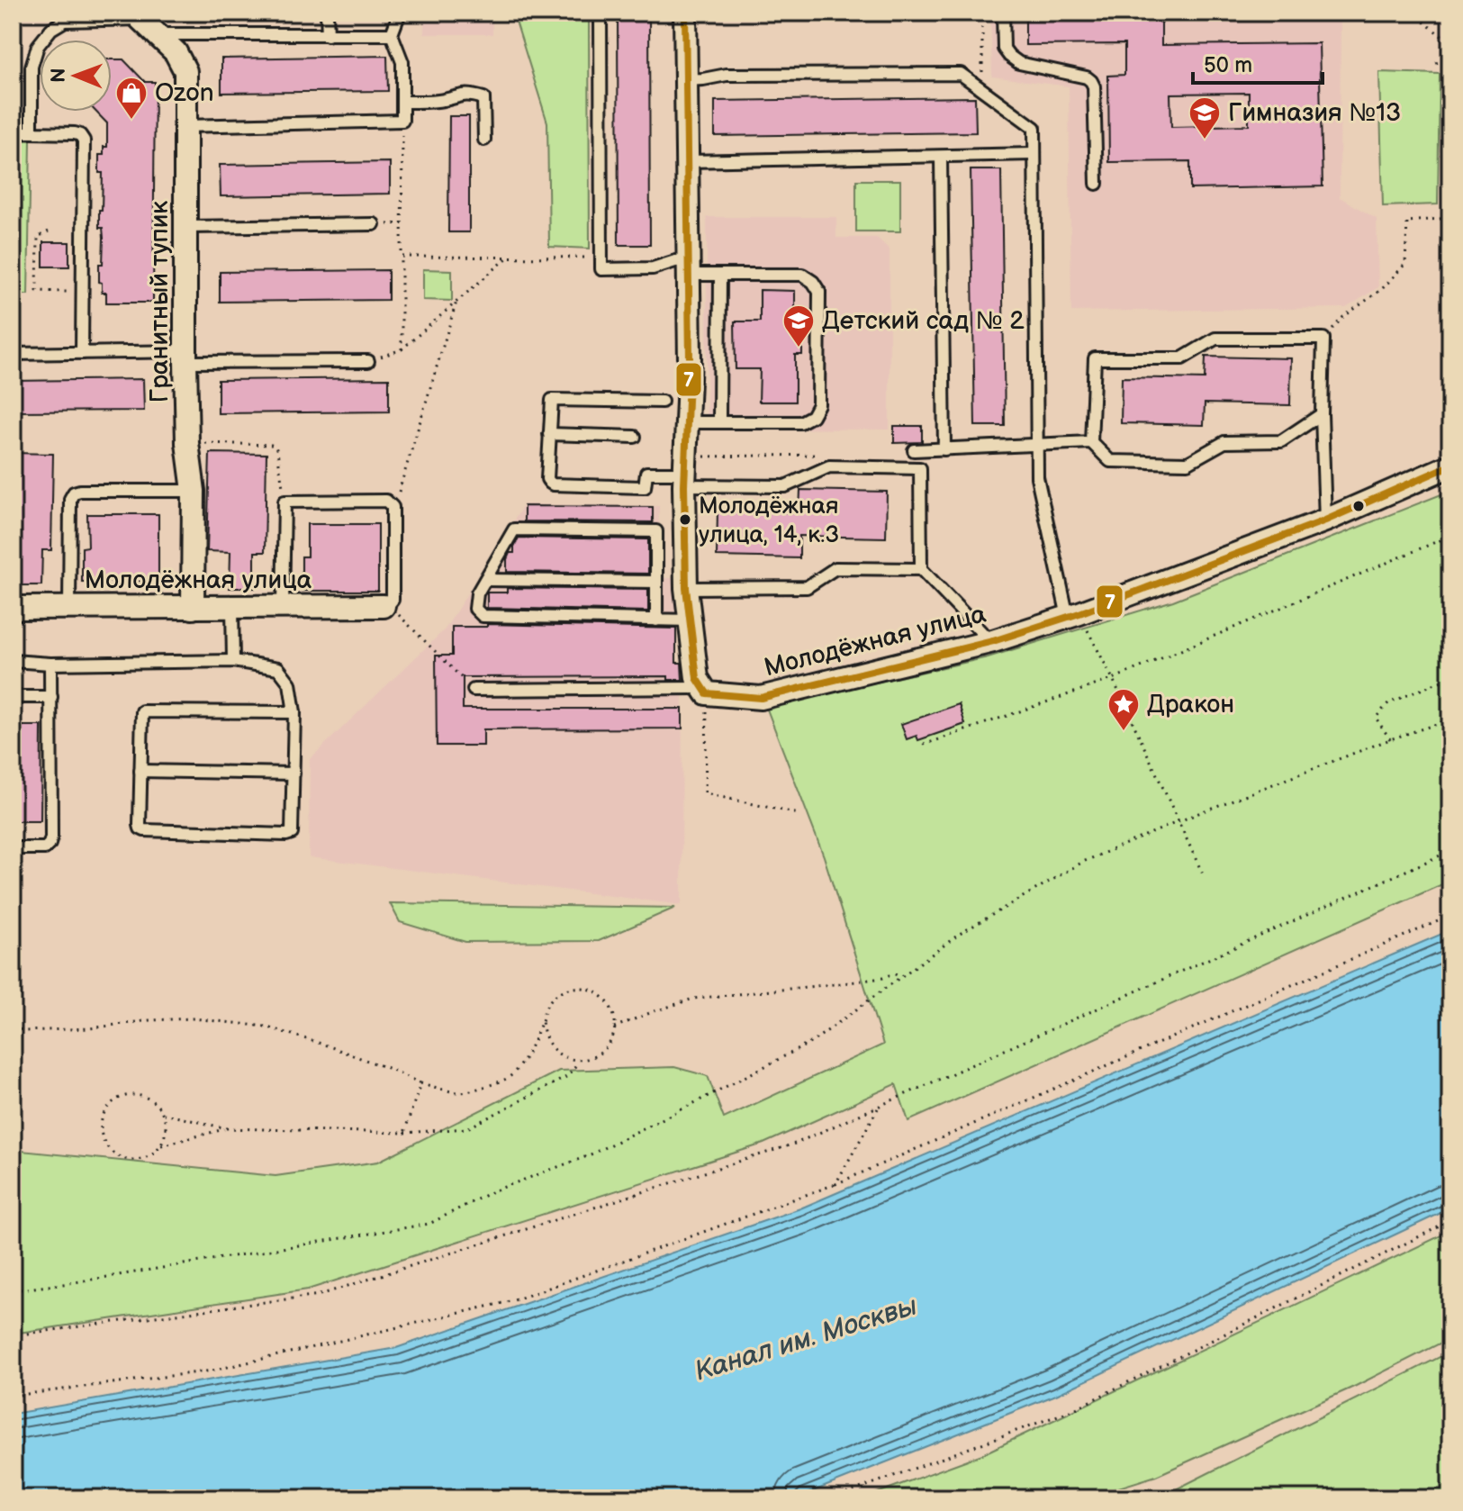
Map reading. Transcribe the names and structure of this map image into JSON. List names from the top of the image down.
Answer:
{
  "streets": {
    "street": ["Гранитный тупик", "Молодёжная улица"]
  },
  "crossings": [
    ["Гранитный тупик", "Молодёжная улица"]
  ],
  "water": ["Канал им. Москвы"],
  "places": {
    "shop": ["Ozon"],
    "school or university": ["Гимназия №13", "Детский сад № 2"],
    "other": ["Молодёжная улица, 14, к.3"],
    "place": ["Дракон"]
  },
  "lines": ["transit line 7"],
  "scale_bar": "50 m",
  "north": "left"
}
